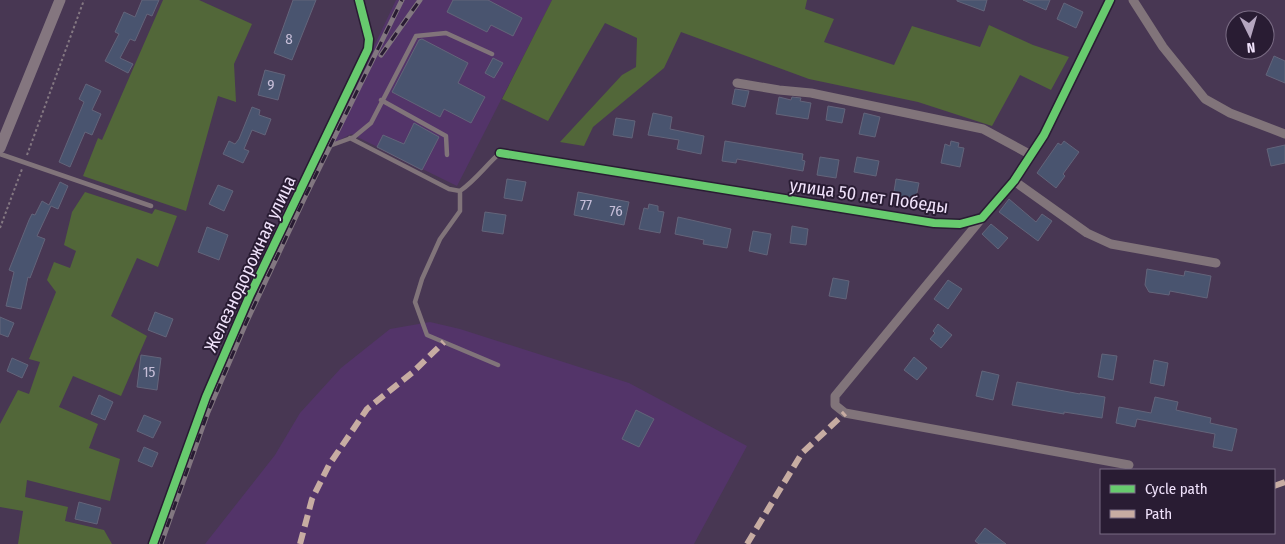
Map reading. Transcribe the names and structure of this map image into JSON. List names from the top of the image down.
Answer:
{
  "streets": {
    "street": ["улица 50 лет Победы", "Железнодорожная улица"]
  },
  "house_numbers": [
    "8",
    "9",
    "77",
    "76",
    "15"
  ],
  "legend": ["Cycle path", "Path"],
  "north": "bottom"
}
